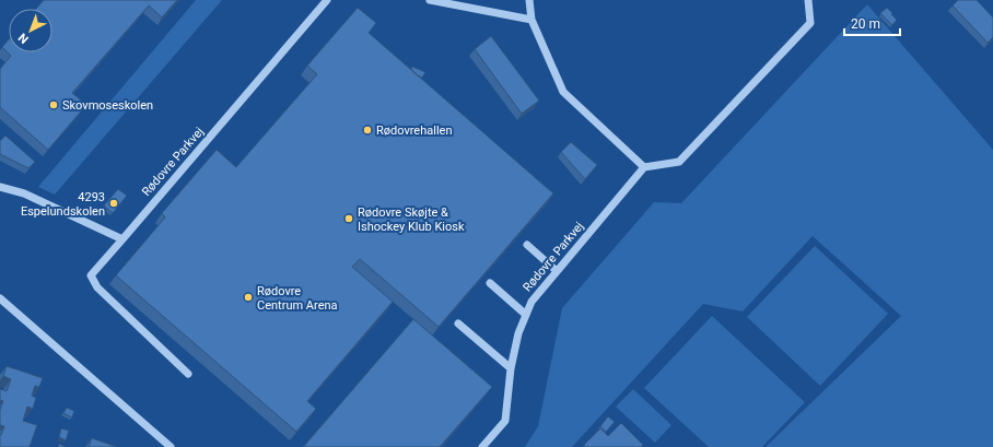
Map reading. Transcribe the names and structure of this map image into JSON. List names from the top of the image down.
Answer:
{
  "streets": {
    "street": ["Rødovre Parkvej"]
  },
  "places": [
    "Skovmoseskolen",
    "Rødovrehallen",
    "4293 Espelundskolen",
    "Rødovre Skøjte & Ishockey Klub Kiosk",
    "Rødovre Centrum Arena"
  ],
  "scale_bar": "20 m",
  "north": "bottom left"
}
